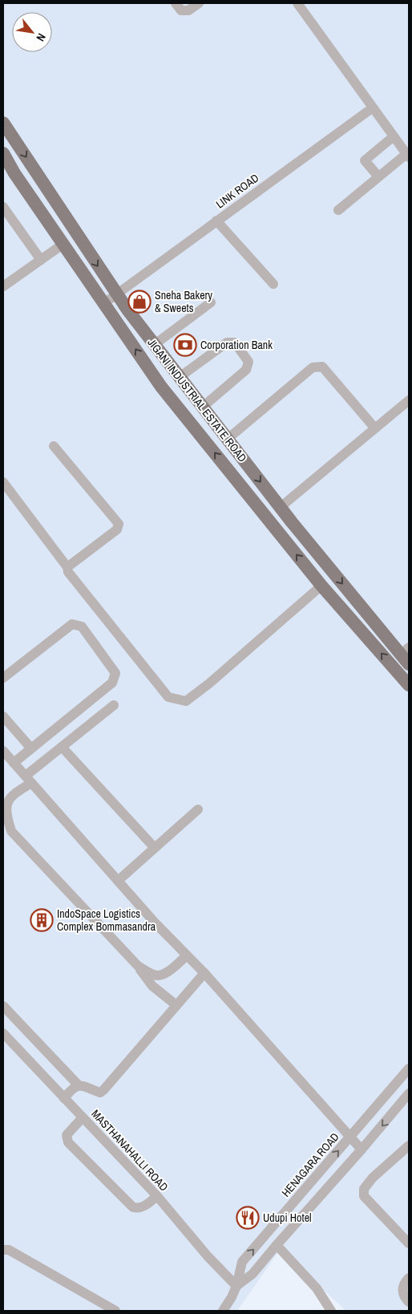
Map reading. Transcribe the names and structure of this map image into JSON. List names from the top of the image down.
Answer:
{
  "streets": {
    "main road": ["JIGANI INDUSTRIAL ESTATE ROAD"],
    "street": ["LINK ROAD", "MASTHANAHALLI ROAD", "HENAGARA ROAD"]
  },
  "crossings": [
    ["LINK ROAD", "JIGANI INDUSTRIAL ESTATE ROAD"],
    ["MASTHANAHALLI ROAD", "HENAGARA ROAD"]
  ],
  "places": {
    "shop": ["Sneha Bakery & Sweets"],
    "bank": ["Corporation Bank"],
    "building": ["IndoSpace Logistics Complex Bommasandra"],
    "restaurant": ["Udupi Hotel"]
  },
  "north": "bottom right"
}
